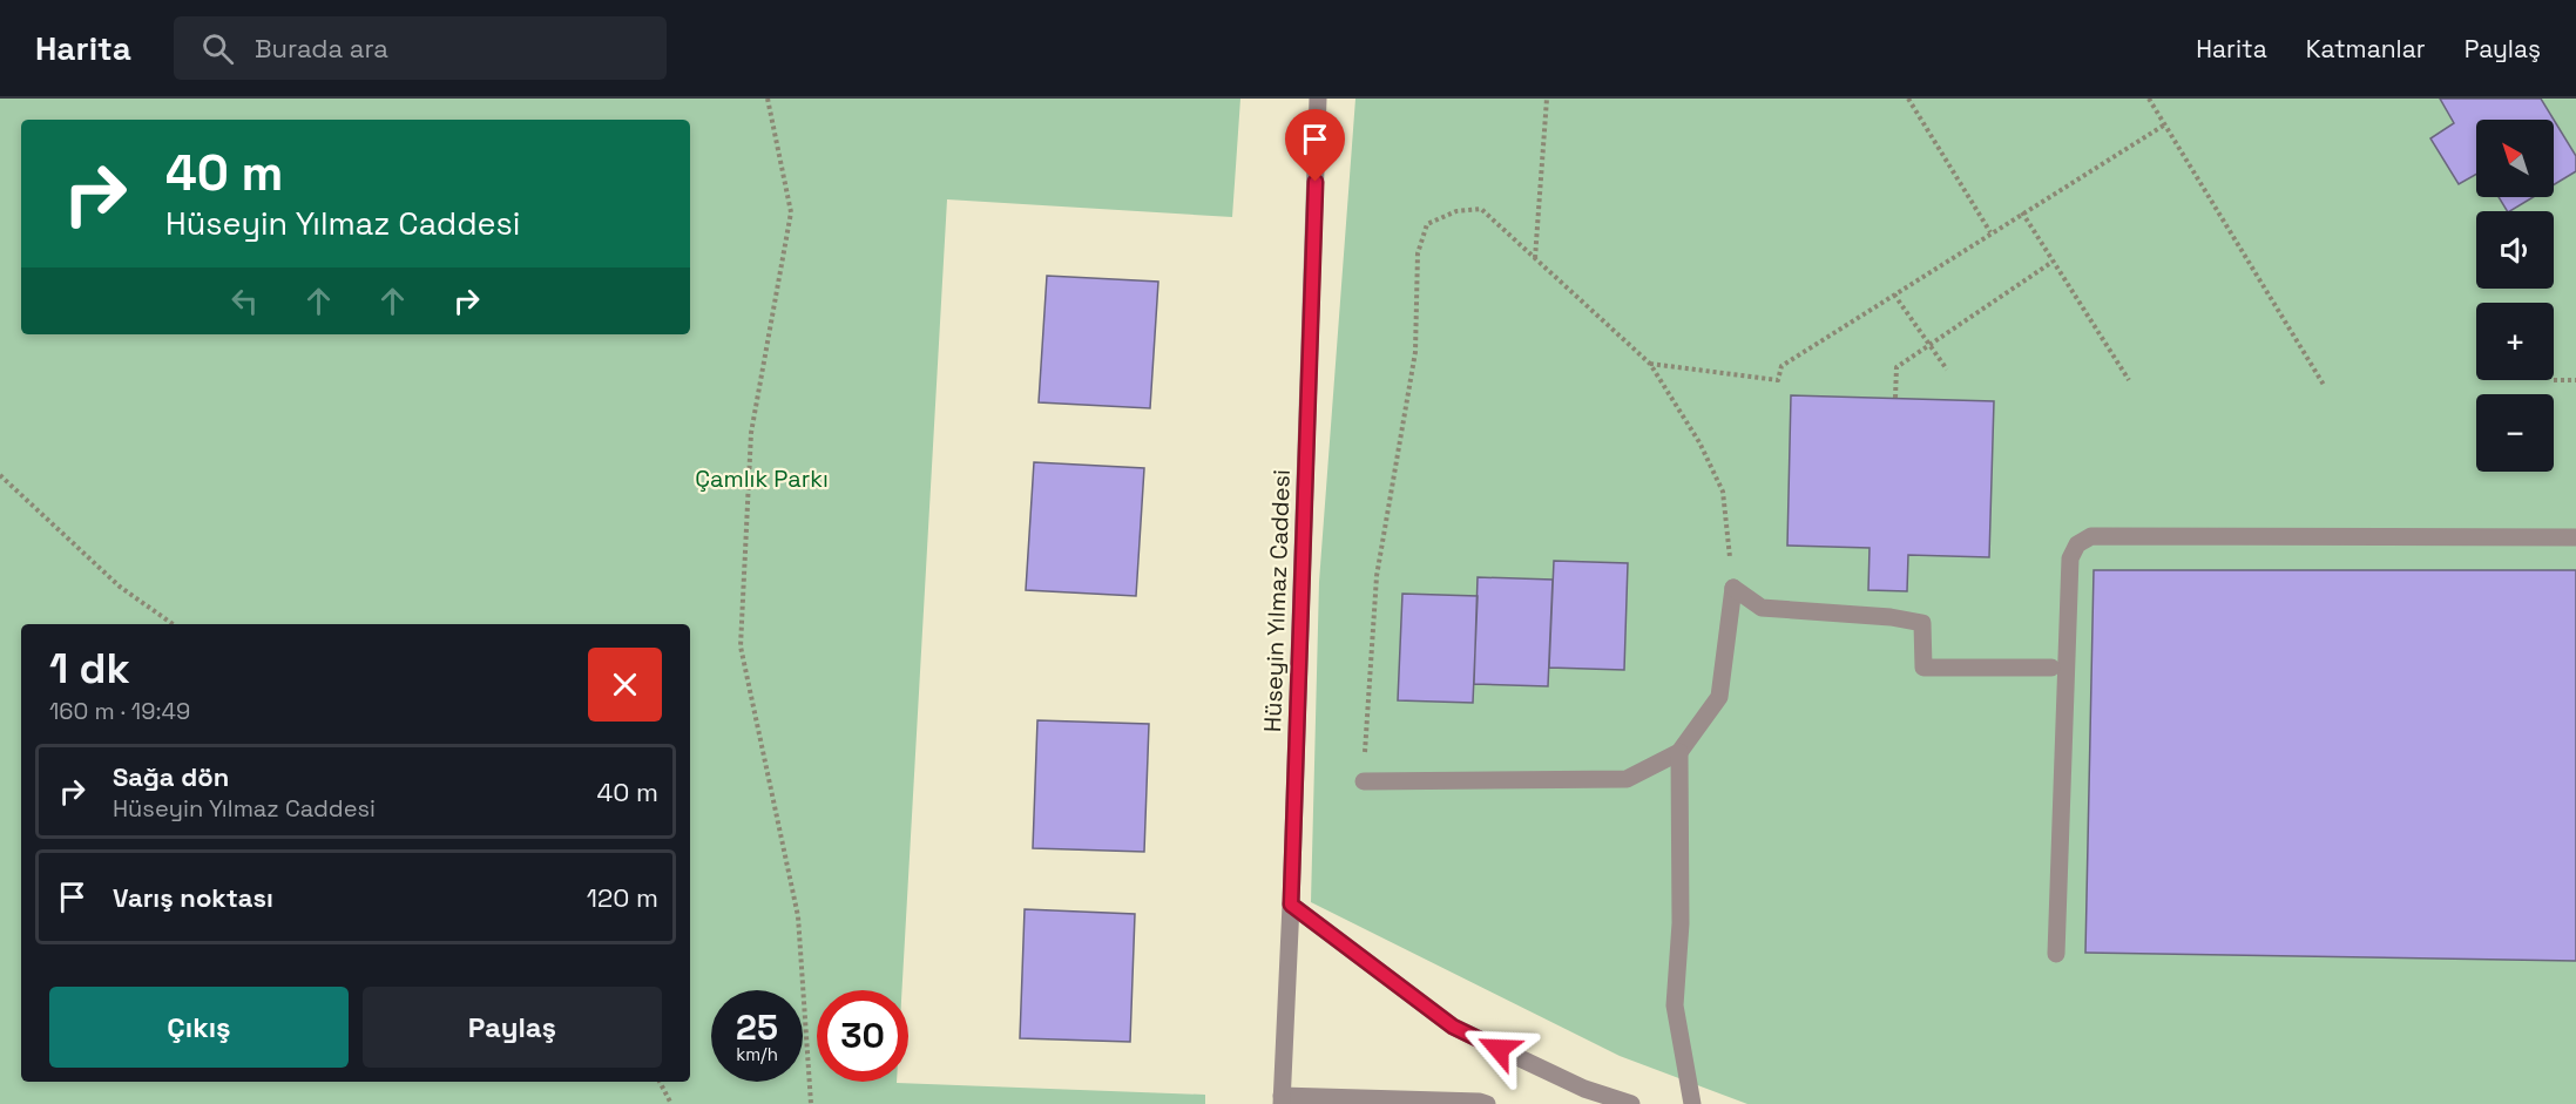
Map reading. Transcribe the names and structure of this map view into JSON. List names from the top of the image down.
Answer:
{
  "streets": {
    "street": ["Hüseyin Yılmaz Caddesi"]
  },
  "parks": ["Çamlık Parkı"],
  "north": "top left",
  "page": {
    "header": "Harita",
    "search": "Burada ara",
    "nav": ["Harita", "Katmanlar", "Paylaş"],
    "map_buttons": ["+", "−"],
    "turn": ["40 m", "Hüseyin Yılmaz Caddesi"],
    "heading": ["1 dk", "160 m · 19:49"],
    "list": [
      {
        "name": "Sağa dön",
        "note": "Hüseyin Yılmaz Caddesi",
        "value": "40 m"
      },
      {
        "name": "Varış noktası",
        "value": "120 m"
      }
    ],
    "buttons": ["Çıkış", "Paylaş"],
    "speed": "25 km/h",
    "limit": "30"
  }
}
